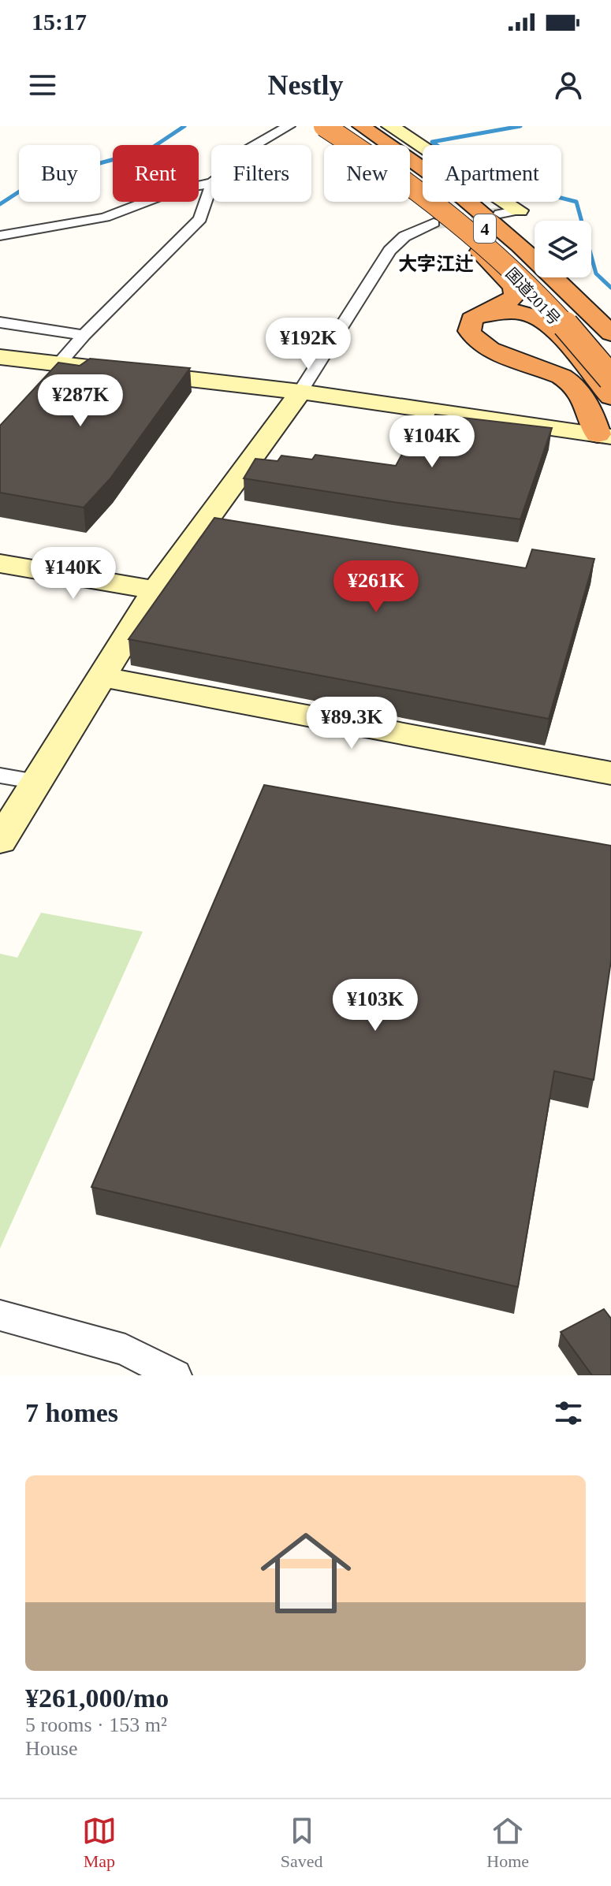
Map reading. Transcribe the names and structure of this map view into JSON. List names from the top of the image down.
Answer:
{
  "streets": {
    "highway": ["4", "国道201号"]
  },
  "districts": ["大字江辻"],
  "page": {
    "status": "15:17",
    "header": "Nestly",
    "chip": [
      "Buy",
      "Rent",
      "Filters",
      "New",
      "Apartment"
    ],
    "price": [
      "¥192K",
      "¥287K",
      "¥104K",
      "¥140K",
      "¥261K",
      "¥89.3K",
      "¥103K"
    ],
    "heading": "7 homes",
    "list": [
      {
        "name": "¥261,000/mo",
        "note": "5 rooms · 153 m² · House"
      }
    ],
    "tabs": ["Map", "Saved", "Home"]
  }
}
